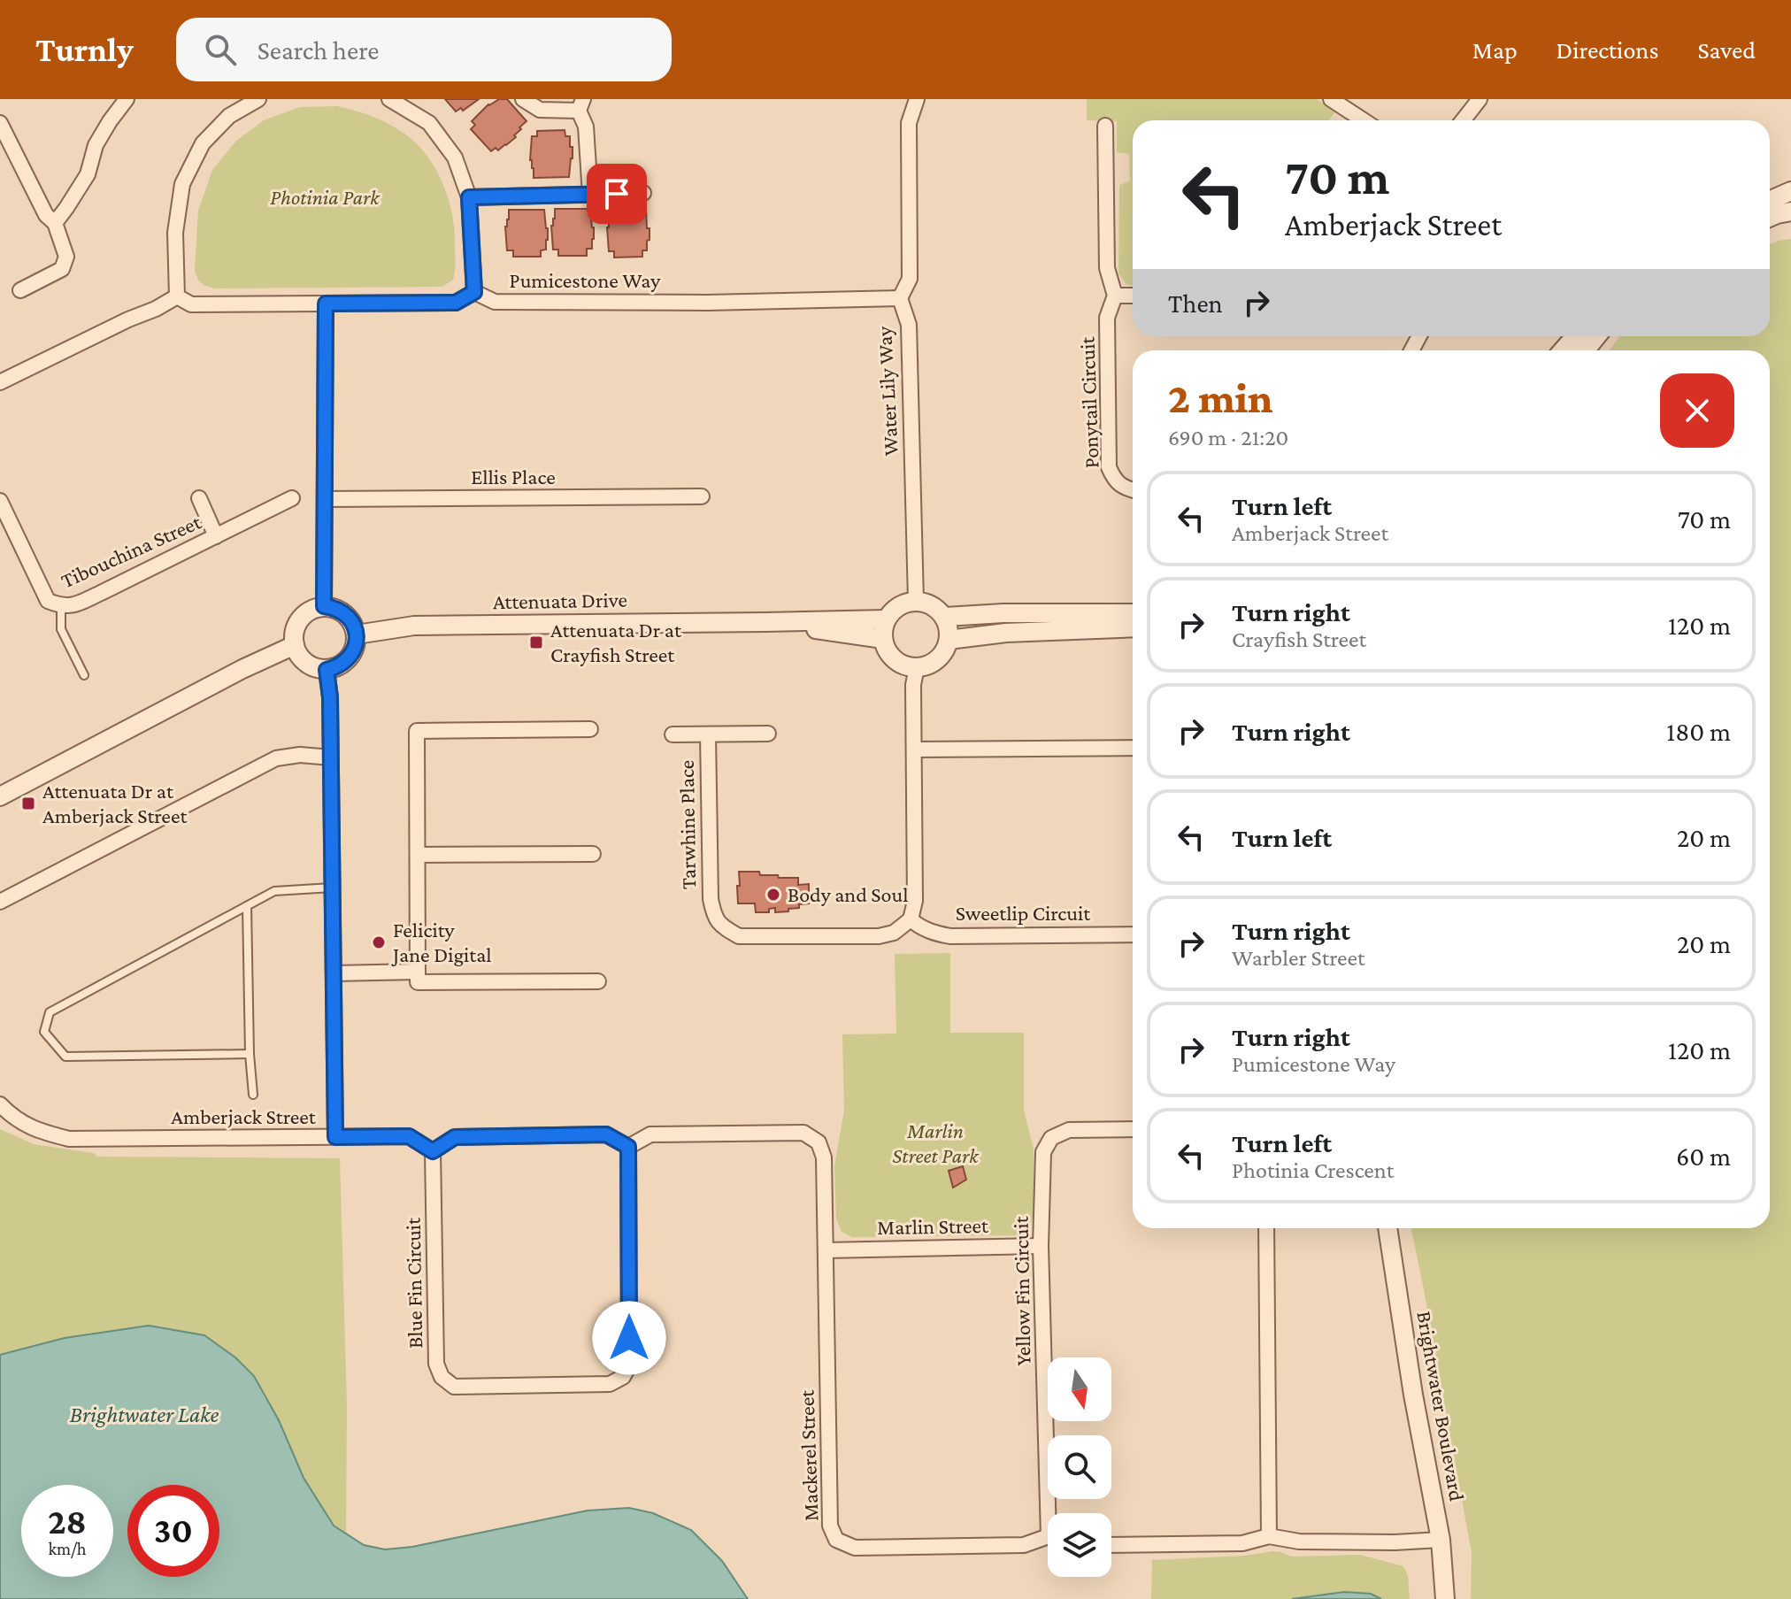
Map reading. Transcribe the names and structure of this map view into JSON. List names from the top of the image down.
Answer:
{
  "streets": {
    "street": [
      "Pumicestone Way",
      "Water Lily Way",
      "Ponytail Circuit",
      "Ellis Place",
      "Tibouchina Street",
      "Attenuata Drive",
      "Tarwhine Place",
      "Sweetlip Circuit",
      "Amberjack Street",
      "Marlin Street",
      "Blue Fin Circuit",
      "Yellow Fin Circuit",
      "Brightwater Boulevard",
      "Mackerel Street"
    ]
  },
  "crossings": [
    ["Pumicestone Way", "Water Lily Way"],
    ["Water Lily Way", "Attenuata Drive"],
    ["Tarwhine Place", "Sweetlip Circuit"],
    ["Amberjack Street", "Blue Fin Circuit"],
    ["Marlin Street", "Yellow Fin Circuit"],
    ["Marlin Street", "Mackerel Street"],
    ["Blue Fin Circuit", "Mackerel Street"]
  ],
  "water": ["Brightwater Lake"],
  "parks": ["Photinia Park", "Marlin Street Park"],
  "places": {
    "transit": ["Attenuata Dr at Crayfish Street", "Attenuata Dr at Amberjack Street"],
    "other": ["Body and Soul", "Felicity Jane Digital"]
  },
  "north": "bottom",
  "page": {
    "header": "Turnly",
    "search": "Search here",
    "nav": ["Map", "Directions", "Saved"],
    "turn": ["70 m", "Amberjack Street"],
    "then": "Then",
    "heading": ["2 min", "690 m · 21:20"],
    "list": [
      {
        "name": "Turn left",
        "note": "Amberjack Street",
        "value": "70 m"
      },
      {
        "name": "Turn right",
        "note": "Crayfish Street",
        "value": "120 m"
      },
      {
        "name": "Turn right",
        "value": "180 m"
      },
      {
        "name": "Turn left",
        "value": "20 m"
      },
      {
        "name": "Turn right",
        "note": "Warbler Street",
        "value": "20 m"
      },
      {
        "name": "Turn right",
        "note": "Pumicestone Way",
        "value": "120 m"
      },
      {
        "name": "Turn left",
        "note": "Photinia Crescent",
        "value": "60 m"
      }
    ],
    "speed": "28 km/h",
    "limit": "30"
  }
}
